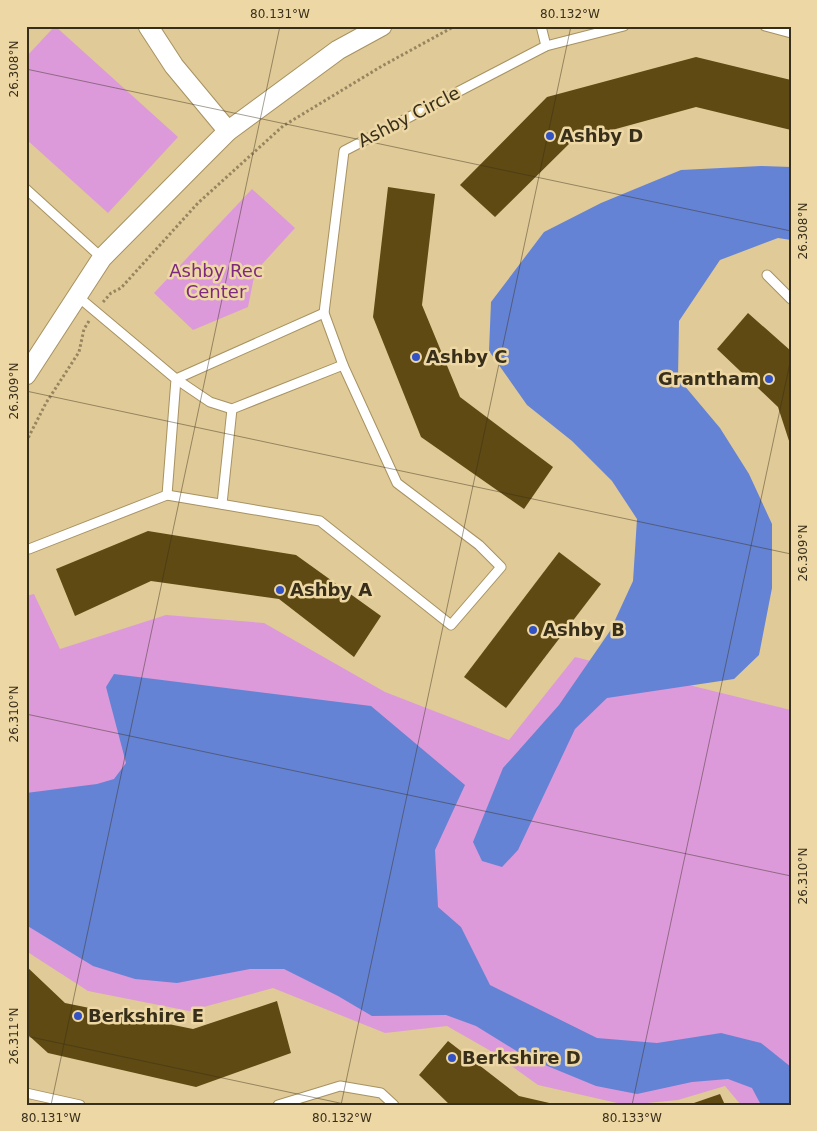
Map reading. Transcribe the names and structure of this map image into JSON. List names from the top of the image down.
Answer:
{
  "streets": {
    "lane": ["Ashby Circle"]
  },
  "parks": ["Ashby Rec Center"],
  "places": [
    "Ashby D",
    "Ashby C",
    "Grantham",
    "Ashby A",
    "Ashby B",
    "Berkshire E",
    "Berkshire D"
  ],
  "coordinates": [
    "80.131°W",
    "80.132°W",
    "26.308°N",
    "26.309°N",
    "26.310°N",
    "26.311°N",
    "80.133°W"
  ]
}
